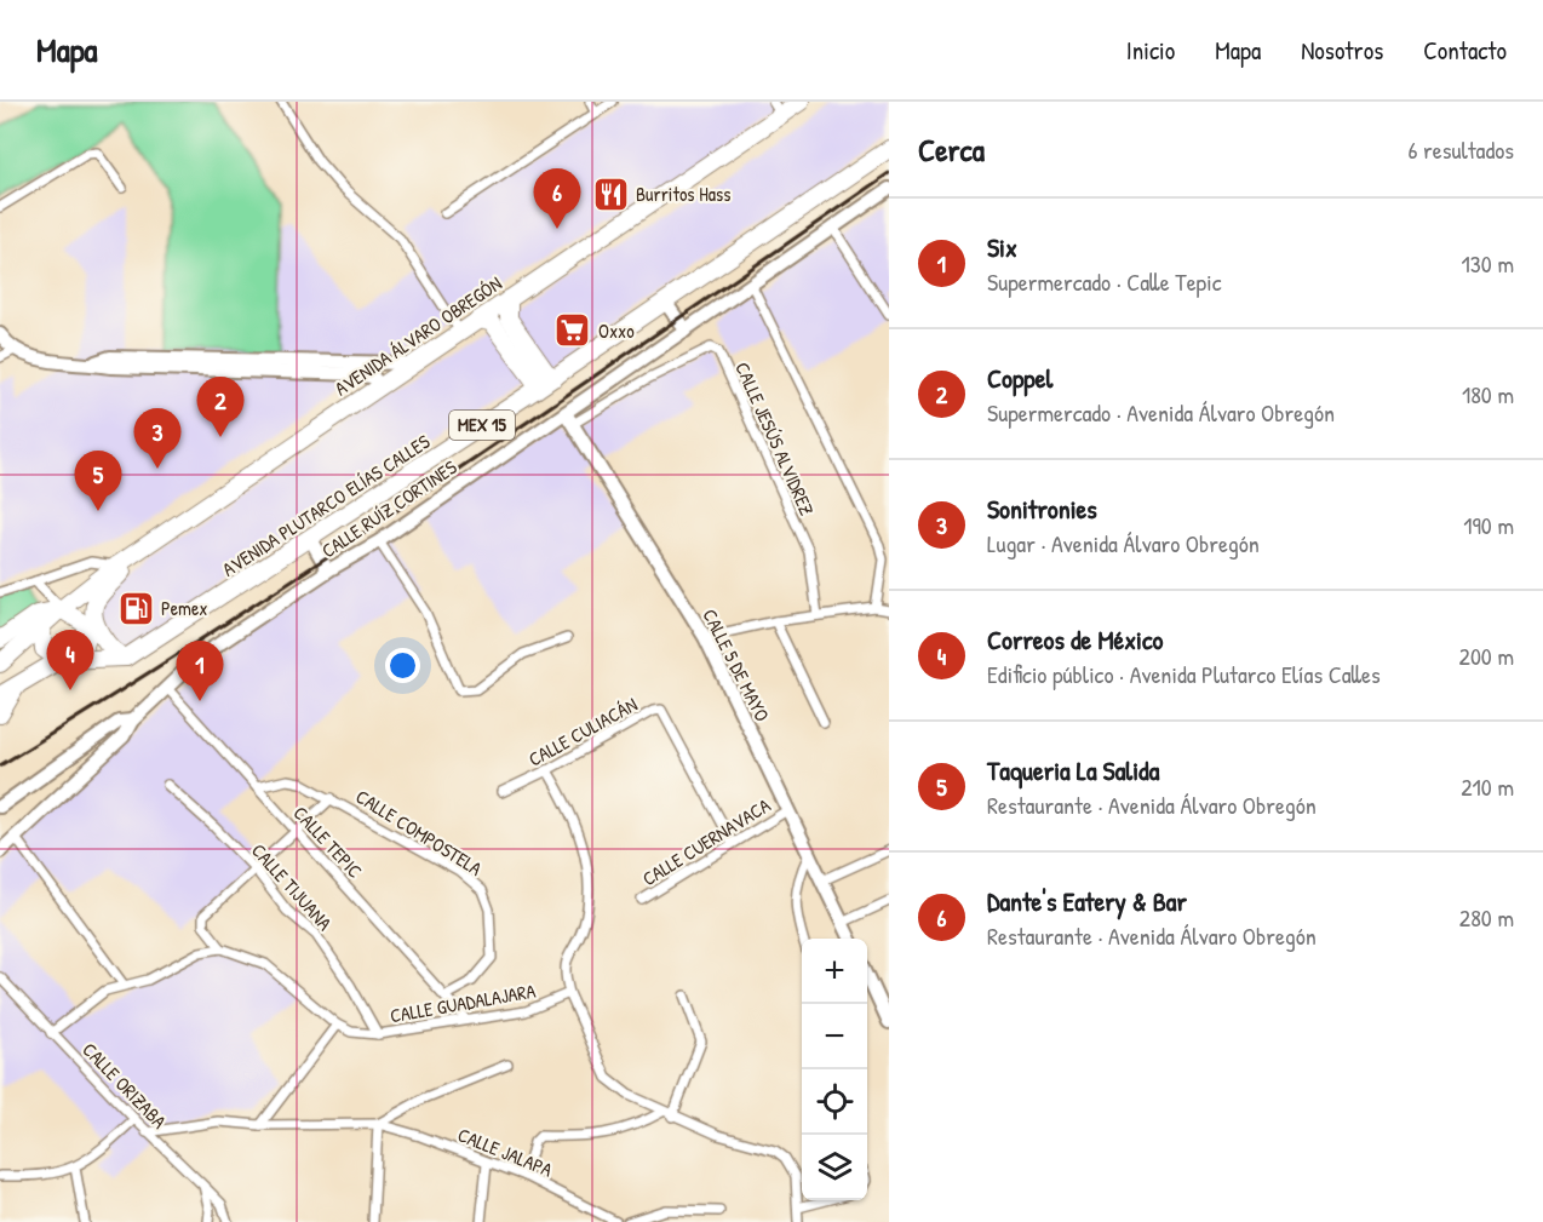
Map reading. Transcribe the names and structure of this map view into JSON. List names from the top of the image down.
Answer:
{
  "streets": {
    "highway": ["AVENIDA ÁLVARO OBREGÓN", "MEX 15", "AVENIDA PLUTARCO ELÍAS CALLES"],
    "street": [
      "CALLE JESÚS ALVIDREZ",
      "CALLE RUÍZ CORTINES",
      "CALLE 5 DE MAYO",
      "CALLE CULIACÁN",
      "CALLE COMPOSTELA",
      "CALLE TEPIC",
      "CALLE CUERNAVACA",
      "CALLE TIJUANA",
      "CALLE GUADALAJARA",
      "CALLE ORIZABA",
      "CALLE JALAPA"
    ]
  },
  "crossings": [
    ["CALLE JESÚS ALVIDREZ", "CALLE RUÍZ CORTINES"],
    ["CALLE JESÚS ALVIDREZ", "CALLE 5 DE MAYO"],
    ["CALLE RUÍZ CORTINES", "CALLE 5 DE MAYO"],
    ["CALLE RUÍZ CORTINES", "CALLE TEPIC"],
    ["CALLE 5 DE MAYO", "CALLE CUERNAVACA"],
    ["CALLE CULIACÁN", "CALLE CUERNAVACA"],
    ["CALLE COMPOSTELA", "CALLE TEPIC"],
    ["CALLE TEPIC", "CALLE GUADALAJARA"],
    ["CALLE TIJUANA", "CALLE GUADALAJARA"],
    ["CALLE ORIZABA", "CALLE JALAPA"]
  ],
  "places": {
    "restaurant": ["Burritos Hass"],
    "supermarket": ["Oxxo"],
    "fuel station": ["Pemex"]
  },
  "page": {
    "header": "Mapa",
    "nav": [
      "Inicio",
      "Mapa",
      "Nosotros",
      "Contacto"
    ],
    "heading": ["Cerca", "6 resultados"],
    "pins": [
      "6",
      "2",
      "3",
      "5",
      "4",
      "1"
    ],
    "list": [
      {
        "mark": "1",
        "name": "Six",
        "note": "Supermercado · Calle Tepic",
        "value": "130 m"
      },
      {
        "mark": "2",
        "name": "Coppel",
        "note": "Supermercado · Avenida Álvaro Obregón",
        "value": "180 m"
      },
      {
        "mark": "3",
        "name": "Sonitronies",
        "note": "Lugar · Avenida Álvaro Obregón",
        "value": "190 m"
      },
      {
        "mark": "4",
        "name": "Correos de México",
        "note": "Edificio público · Avenida Plutarco Elías Calles",
        "value": "200 m"
      },
      {
        "mark": "5",
        "name": "Taqueria La Salida",
        "note": "Restaurante · Avenida Álvaro Obregón",
        "value": "210 m"
      },
      {
        "mark": "6",
        "name": "Dante's Eatery & Bar",
        "note": "Restaurante · Avenida Álvaro Obregón",
        "value": "280 m"
      }
    ],
    "map_buttons": ["+", "−"]
  }
}
